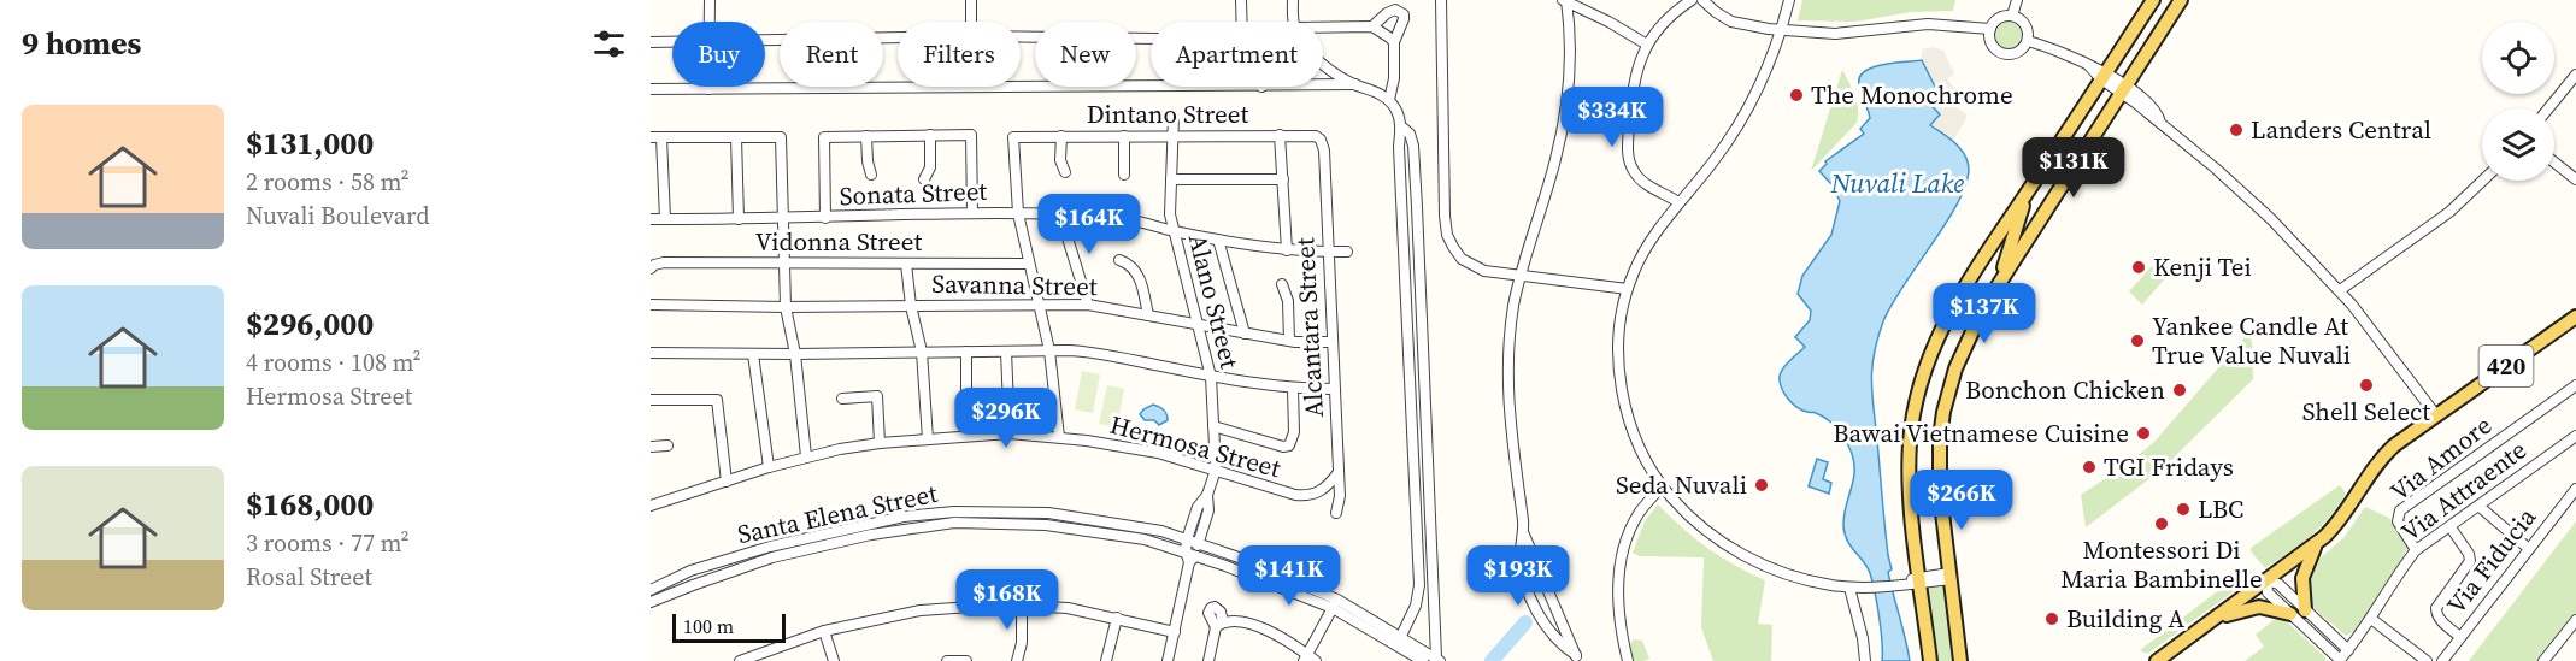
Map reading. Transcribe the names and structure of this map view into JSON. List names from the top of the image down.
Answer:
{
  "streets": {
    "main road": ["420"],
    "street": [
      "Dintano Street",
      "Sonata Street",
      "Vidonna Street",
      "Savanna Street",
      "Alano Street",
      "Alcantara Street",
      "Hermosa Street",
      "Via Amore",
      "Via Attraente",
      "Santa Elena Street",
      "Via Fiducia"
    ]
  },
  "crossings": [
    ["Dintano Street", "Sonata Street"],
    ["Dintano Street", "Alano Street"],
    ["Dintano Street", "Alcantara Street"],
    ["Sonata Street", "Alano Street"],
    ["Sonata Street", "Alcantara Street"],
    ["Savanna Street", "Alano Street"],
    ["Savanna Street", "Alcantara Street"],
    ["Alano Street", "Hermosa Street"],
    ["Alcantara Street", "Hermosa Street"],
    ["Via Amore", "Via Attraente"]
  ],
  "water": ["Nuvali Lake"],
  "places": [
    "The Monochrome",
    "Landers Central",
    "Kenji Tei",
    "Yankee Candle At True Value Nuvali",
    "Shell Select",
    "Bonchon Chicken",
    "Bawai Vietnamese Cuisine",
    "TGI Fridays",
    "Seda Nuvali",
    "LBC",
    "Montessori Di Maria Bambinelle",
    "Building A"
  ],
  "scale_bar": "100 m",
  "page": {
    "heading": "9 homes",
    "chip": [
      "Buy",
      "Rent",
      "Filters",
      "New",
      "Apartment"
    ],
    "list": [
      {
        "name": "$131,000",
        "note": "2 rooms · 58 m² · Nuvali Boulevard"
      },
      {
        "name": "$296,000",
        "note": "4 rooms · 108 m² · Hermosa Street"
      },
      {
        "name": "$168,000",
        "note": "3 rooms · 77 m² · Rosal Street"
      }
    ],
    "price": [
      "$334K",
      "$131K",
      "$164K",
      "$137K",
      "$296K",
      "$266K",
      "$141K",
      "$193K",
      "$168K"
    ],
    "scale": "100 m"
  }
}
